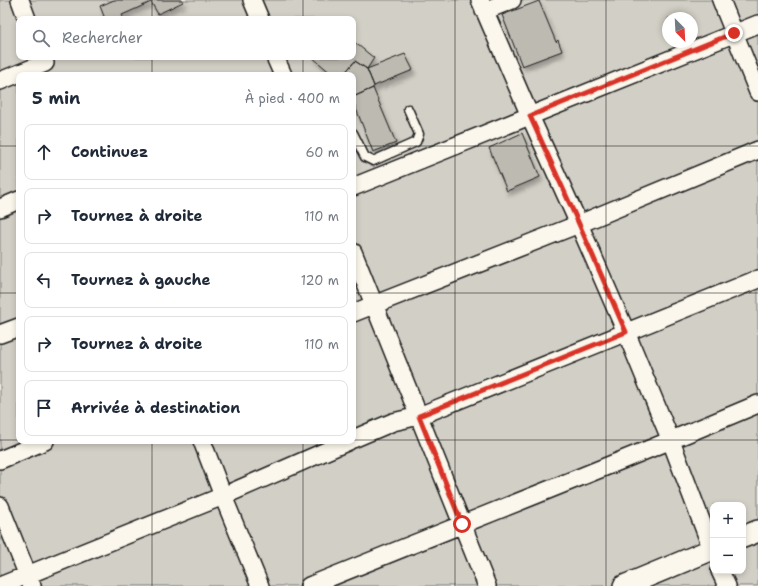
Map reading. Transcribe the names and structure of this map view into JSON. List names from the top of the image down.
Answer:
{
  "north": "bottom right",
  "page": {
    "search": "Rechercher",
    "heading": ["5 min", "À pied · 400 m"],
    "list": [
      ["Continuez", "60 m"],
      ["Tournez à droite", "110 m"],
      ["Tournez à gauche", "120 m"],
      ["Tournez à droite", "110 m"],
      "Arrivée à destination"
    ],
    "map_buttons": ["+", "−"]
  }
}
